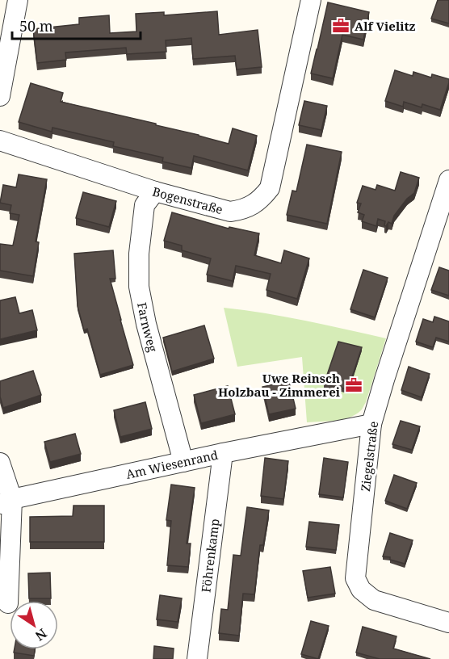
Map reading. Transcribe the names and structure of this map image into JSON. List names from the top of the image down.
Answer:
{
  "streets": {
    "street": [
      "Bogenstraße",
      "Farnweg",
      "Ziegelstraße",
      "Am Wiesenrand",
      "Föhrenkamp"
    ]
  },
  "crossings": [
    ["Bogenstraße", "Farnweg"],
    ["Farnweg", "Am Wiesenrand"],
    ["Ziegelstraße", "Am Wiesenrand"],
    ["Am Wiesenrand", "Föhrenkamp"]
  ],
  "places": {
    "office": ["Alf Vielitz", "Uwe Reinsch Holzbau - Zimmerei"]
  },
  "scale_bar": "50 m",
  "north": "bottom right"
}
